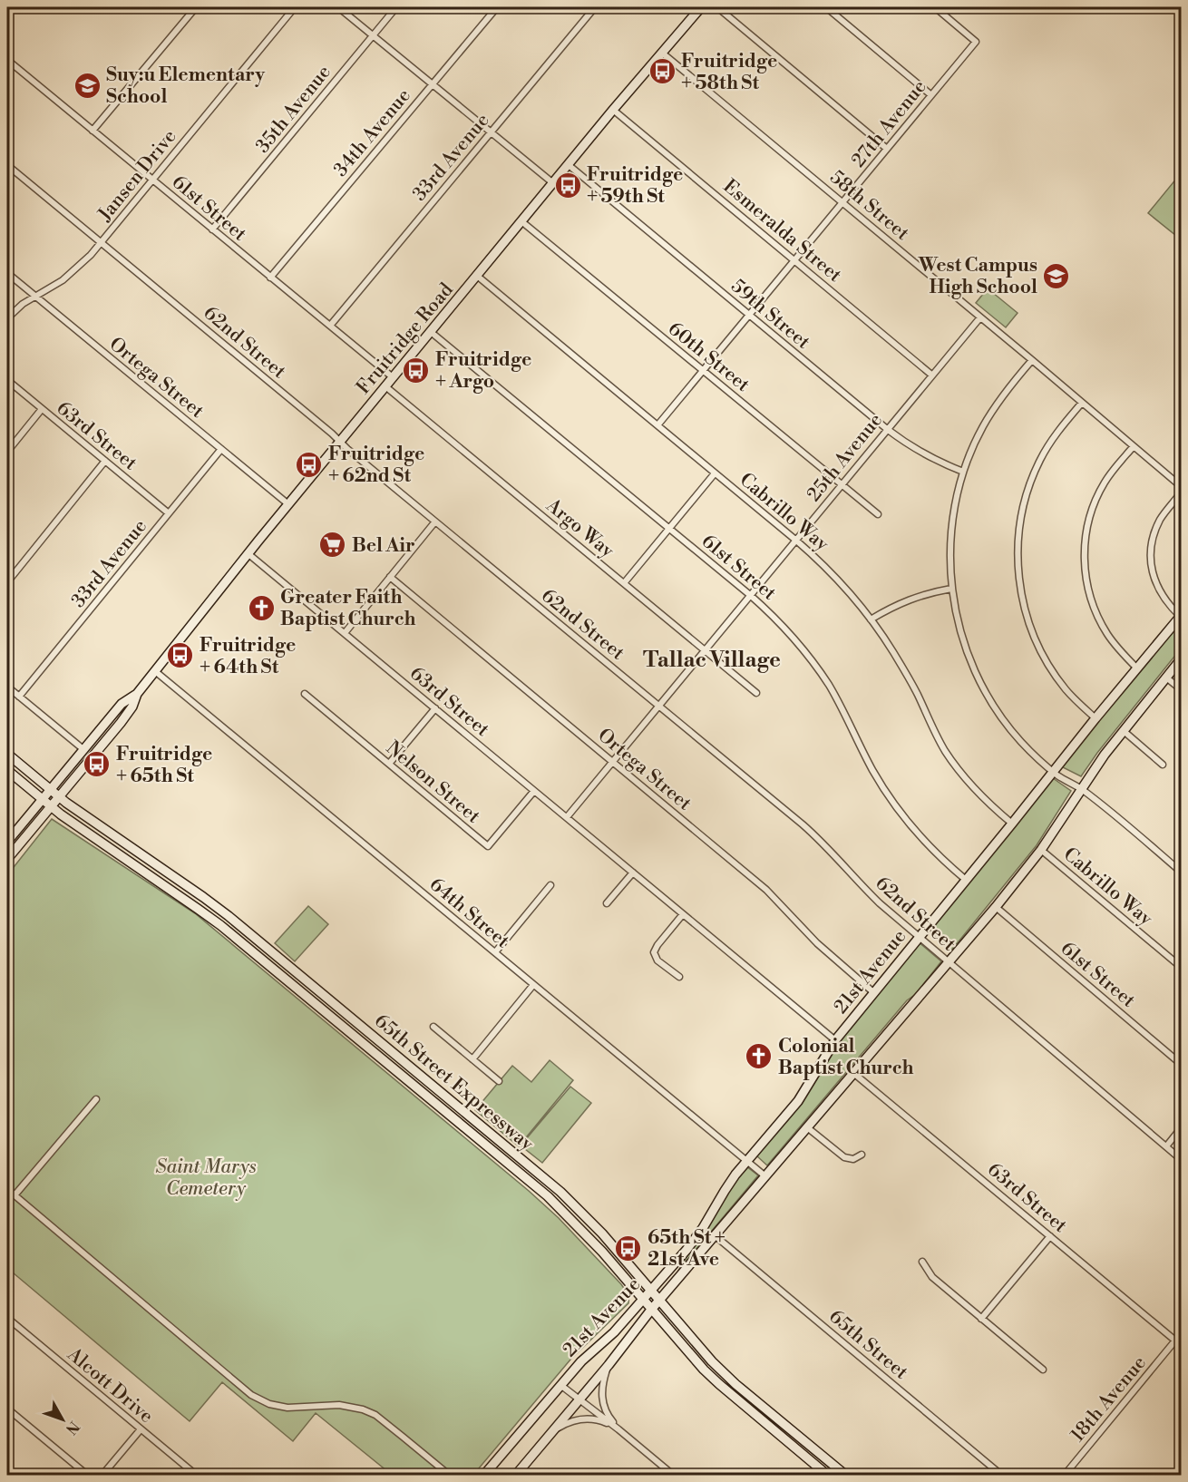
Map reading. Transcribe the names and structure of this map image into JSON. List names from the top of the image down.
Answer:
{
  "streets": {
    "main road": ["Fruitridge Road", "21st Avenue", "65th Street Expressway"],
    "street": [
      "35th Avenue",
      "27th Avenue",
      "34th Avenue",
      "33rd Avenue",
      "Jansen Drive",
      "58th Street",
      "61st Street",
      "Esmeralda Street",
      "59th Street",
      "62nd Street",
      "60th Street",
      "Ortega Street",
      "63rd Street",
      "25th Avenue",
      "Cabrillo Way",
      "Argo Way",
      "Nelson Street",
      "64th Street",
      "65th Street",
      "Alcott Drive",
      "18th Avenue"
    ]
  },
  "crossings": [
    ["35th Avenue", "61st Street"],
    ["27th Avenue", "58th Street"],
    ["27th Avenue", "Esmeralda Street"],
    ["27th Avenue", "59th Street"],
    ["27th Avenue", "60th Street"],
    ["27th Avenue", "Cabrillo Way"],
    ["34th Avenue", "61st Street"],
    ["33rd Avenue", "61st Street"],
    ["33rd Avenue", "Ortega Street"],
    ["33rd Avenue", "63rd Street"],
    ["Jansen Drive", "61st Street"],
    ["Jansen Drive", "62nd Street"],
    ["Jansen Drive", "Ortega Street"],
    ["58th Street", "Fruitridge Road"],
    ["58th Street", "25th Avenue"],
    ["61st Street", "Fruitridge Road"],
    ["61st Street", "25th Avenue"],
    ["61st Street", "21st Avenue"],
    ["Esmeralda Street", "Fruitridge Road"],
    ["Esmeralda Street", "25th Avenue"],
    ["59th Street", "Fruitridge Road"],
    ["59th Street", "25th Avenue"],
    ["Fruitridge Road", "62nd Street"],
    ["Fruitridge Road", "60th Street"],
    ["Fruitridge Road", "Ortega Street"],
    ["Fruitridge Road", "63rd Street"],
    ["Fruitridge Road", "Cabrillo Way"],
    ["Fruitridge Road", "Argo Way"],
    ["Fruitridge Road", "64th Street"],
    ["Fruitridge Road", "65th Street Expressway"],
    ["62nd Street", "25th Avenue"],
    ["62nd Street", "21st Avenue"],
    ["60th Street", "25th Avenue"],
    ["Ortega Street", "25th Avenue"],
    ["Ortega Street", "21st Avenue"],
    ["63rd Street", "25th Avenue"],
    ["63rd Street", "Nelson Street"],
    ["63rd Street", "21st Avenue"],
    ["63rd Street", "18th Avenue"],
    ["25th Avenue", "Cabrillo Way"],
    ["25th Avenue", "Argo Way"],
    ["Cabrillo Way", "21st Avenue"],
    ["64th Street", "21st Avenue"],
    ["21st Avenue", "65th Street Expressway"],
    ["21st Avenue", "65th Street"]
  ],
  "districts": ["Tallac Village"],
  "parks": ["Saint Marys Cemetery"],
  "places": {
    "bus stop": [
      "Fruitridge + 58th St",
      "Fruitridge + 59th St",
      "Fruitridge + Argo",
      "Fruitridge + 62nd St",
      "Fruitridge + 64th St",
      "Fruitridge + 65th St",
      "65th St + 21st Ave"
    ],
    "school or university": ["Suy:u Elementary School", "West Campus High School"],
    "supermarket": ["Bel Air"],
    "church": ["Greater Faith Baptist Church", "Colonial Baptist Church"]
  },
  "north": "bottom right"
}
